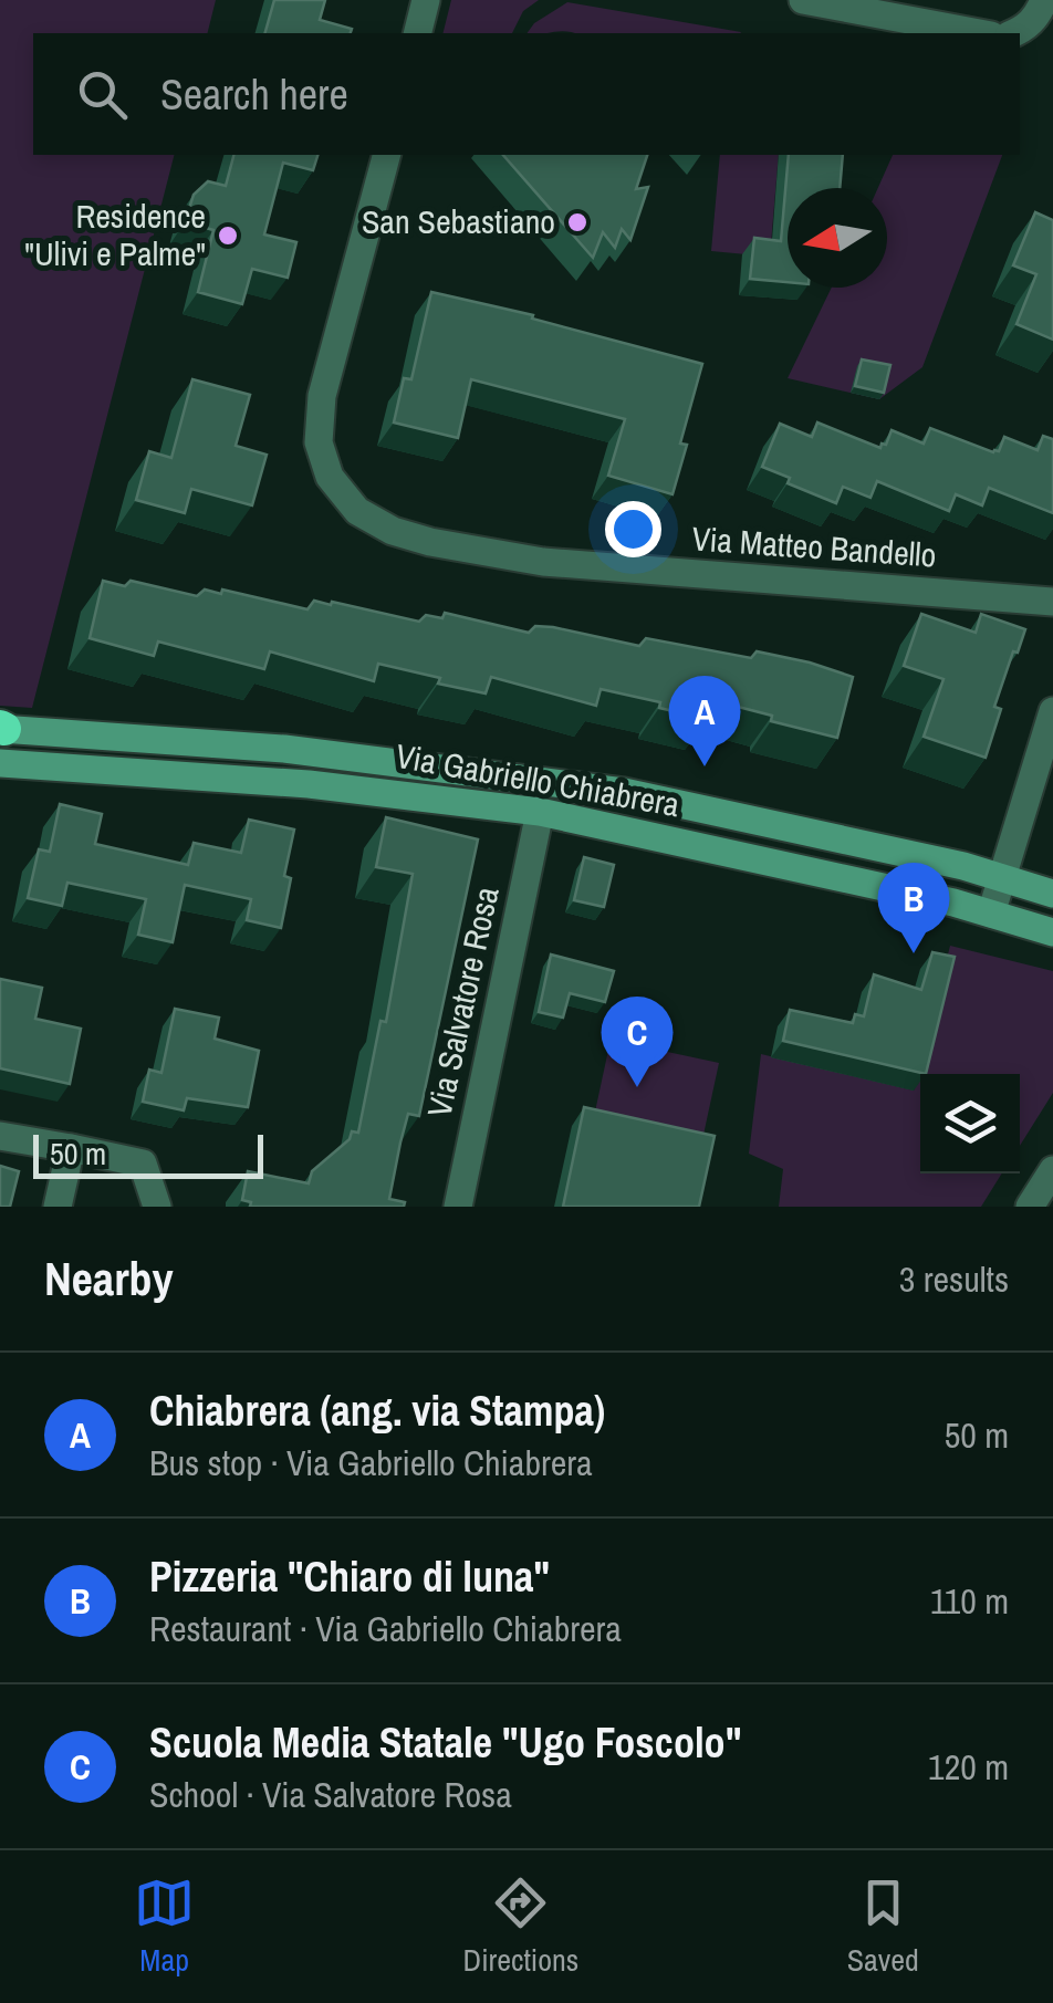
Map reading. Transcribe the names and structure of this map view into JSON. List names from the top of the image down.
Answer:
{
  "streets": {
    "street": ["Via Matteo Bandello", "Via Gabriello Chiabrera", "Via Salvatore Rosa"]
  },
  "crossings": [
    ["Via Gabriello Chiabrera", "Via Salvatore Rosa"]
  ],
  "places": ["San Sebastiano", "Residence \"Ulivi e Palme\""],
  "scale_bar": "50 m",
  "north": "left",
  "page": {
    "search": "Search here",
    "pins": ["A", "B", "C"],
    "scale": "50 m",
    "heading": ["Nearby", "3 results"],
    "list": [
      {
        "mark": "A",
        "name": "Chiabrera (ang. via Stampa)",
        "note": "Bus stop · Via Gabriello Chiabrera",
        "value": "50 m"
      },
      {
        "mark": "B",
        "name": "Pizzeria \"Chiaro di luna\"",
        "note": "Restaurant · Via Gabriello Chiabrera",
        "value": "110 m"
      },
      {
        "mark": "C",
        "name": "Scuola Media Statale \"Ugo Foscolo\"",
        "note": "School · Via Salvatore Rosa",
        "value": "120 m"
      }
    ],
    "nav": ["Map", "Directions", "Saved"]
  }
}
